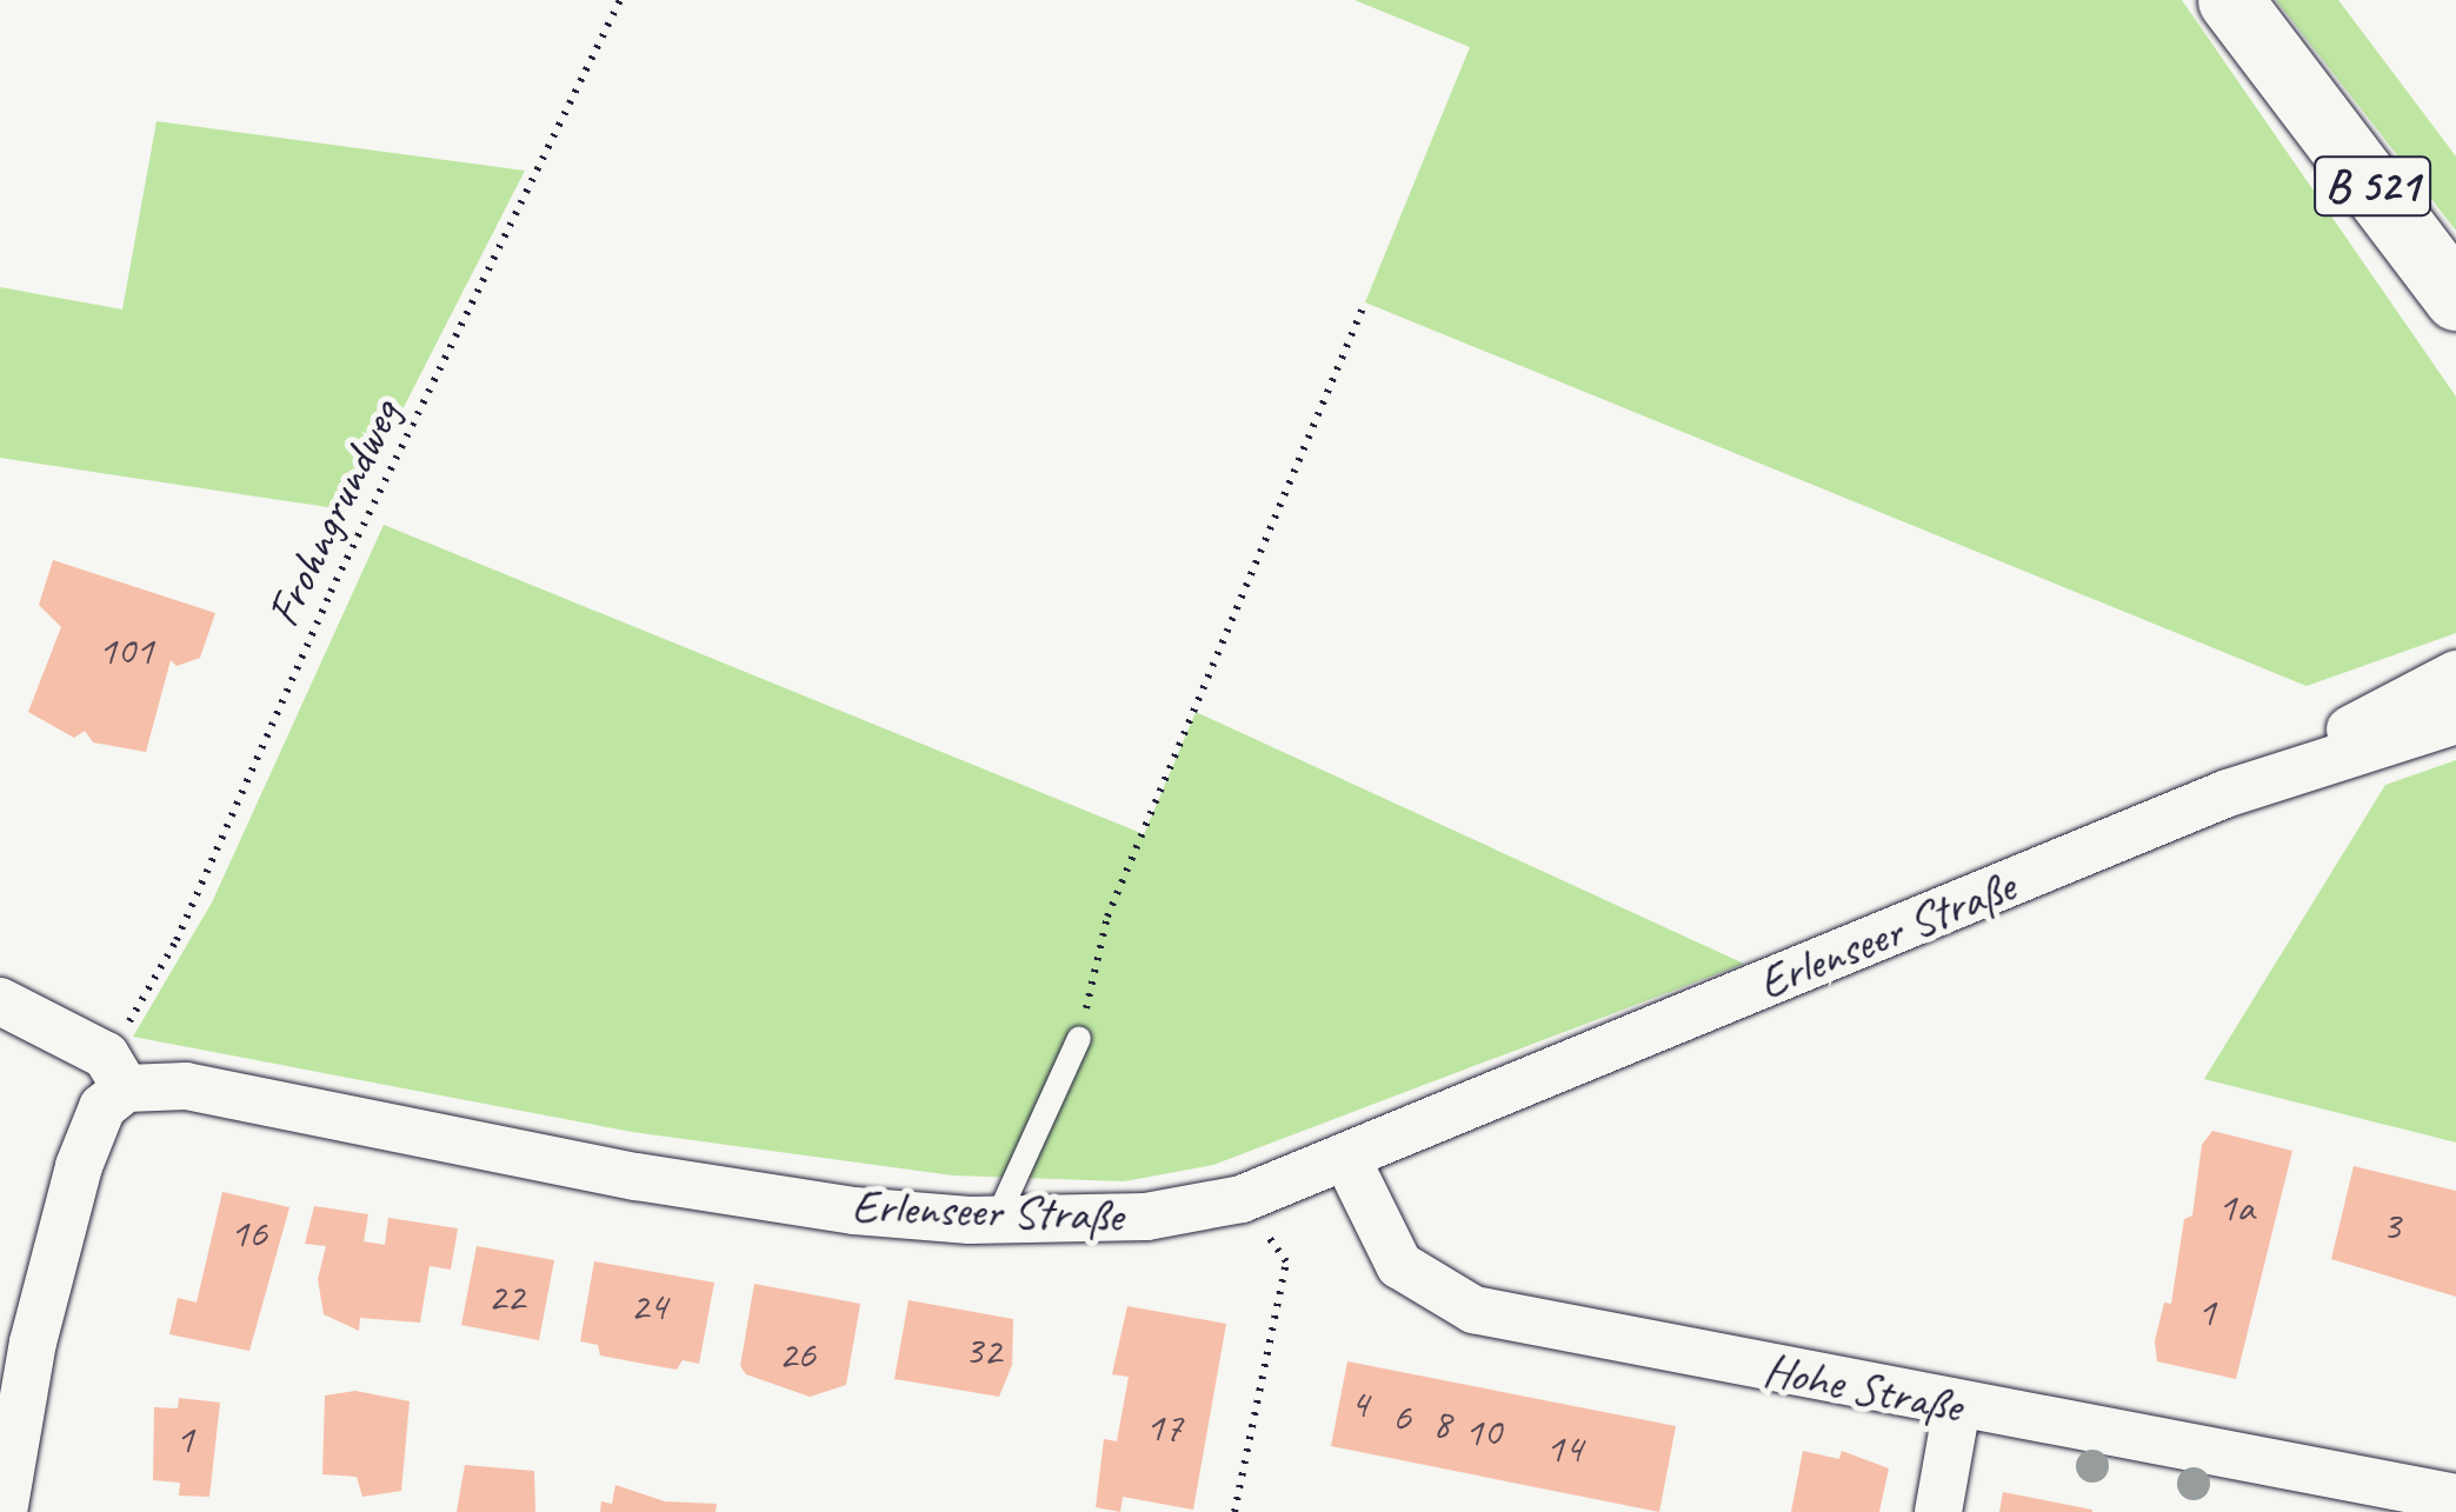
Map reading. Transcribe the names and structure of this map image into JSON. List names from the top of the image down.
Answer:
{
  "streets": {
    "main road": ["B 521"],
    "street": ["Erlenseer Straße", "Hohe Straße"],
    "path": ["Frohngrundweg"]
  },
  "crossings": [
    ["Frohngrundweg", "Erlenseer Straße"],
    ["Erlenseer Straße", "Hohe Straße"]
  ],
  "house_numbers": [
    "101",
    "1a",
    "3",
    "16",
    "22",
    "24",
    "1",
    "32",
    "26",
    "4",
    "6",
    "8",
    "17",
    "10",
    "1",
    "14"
  ]
}
